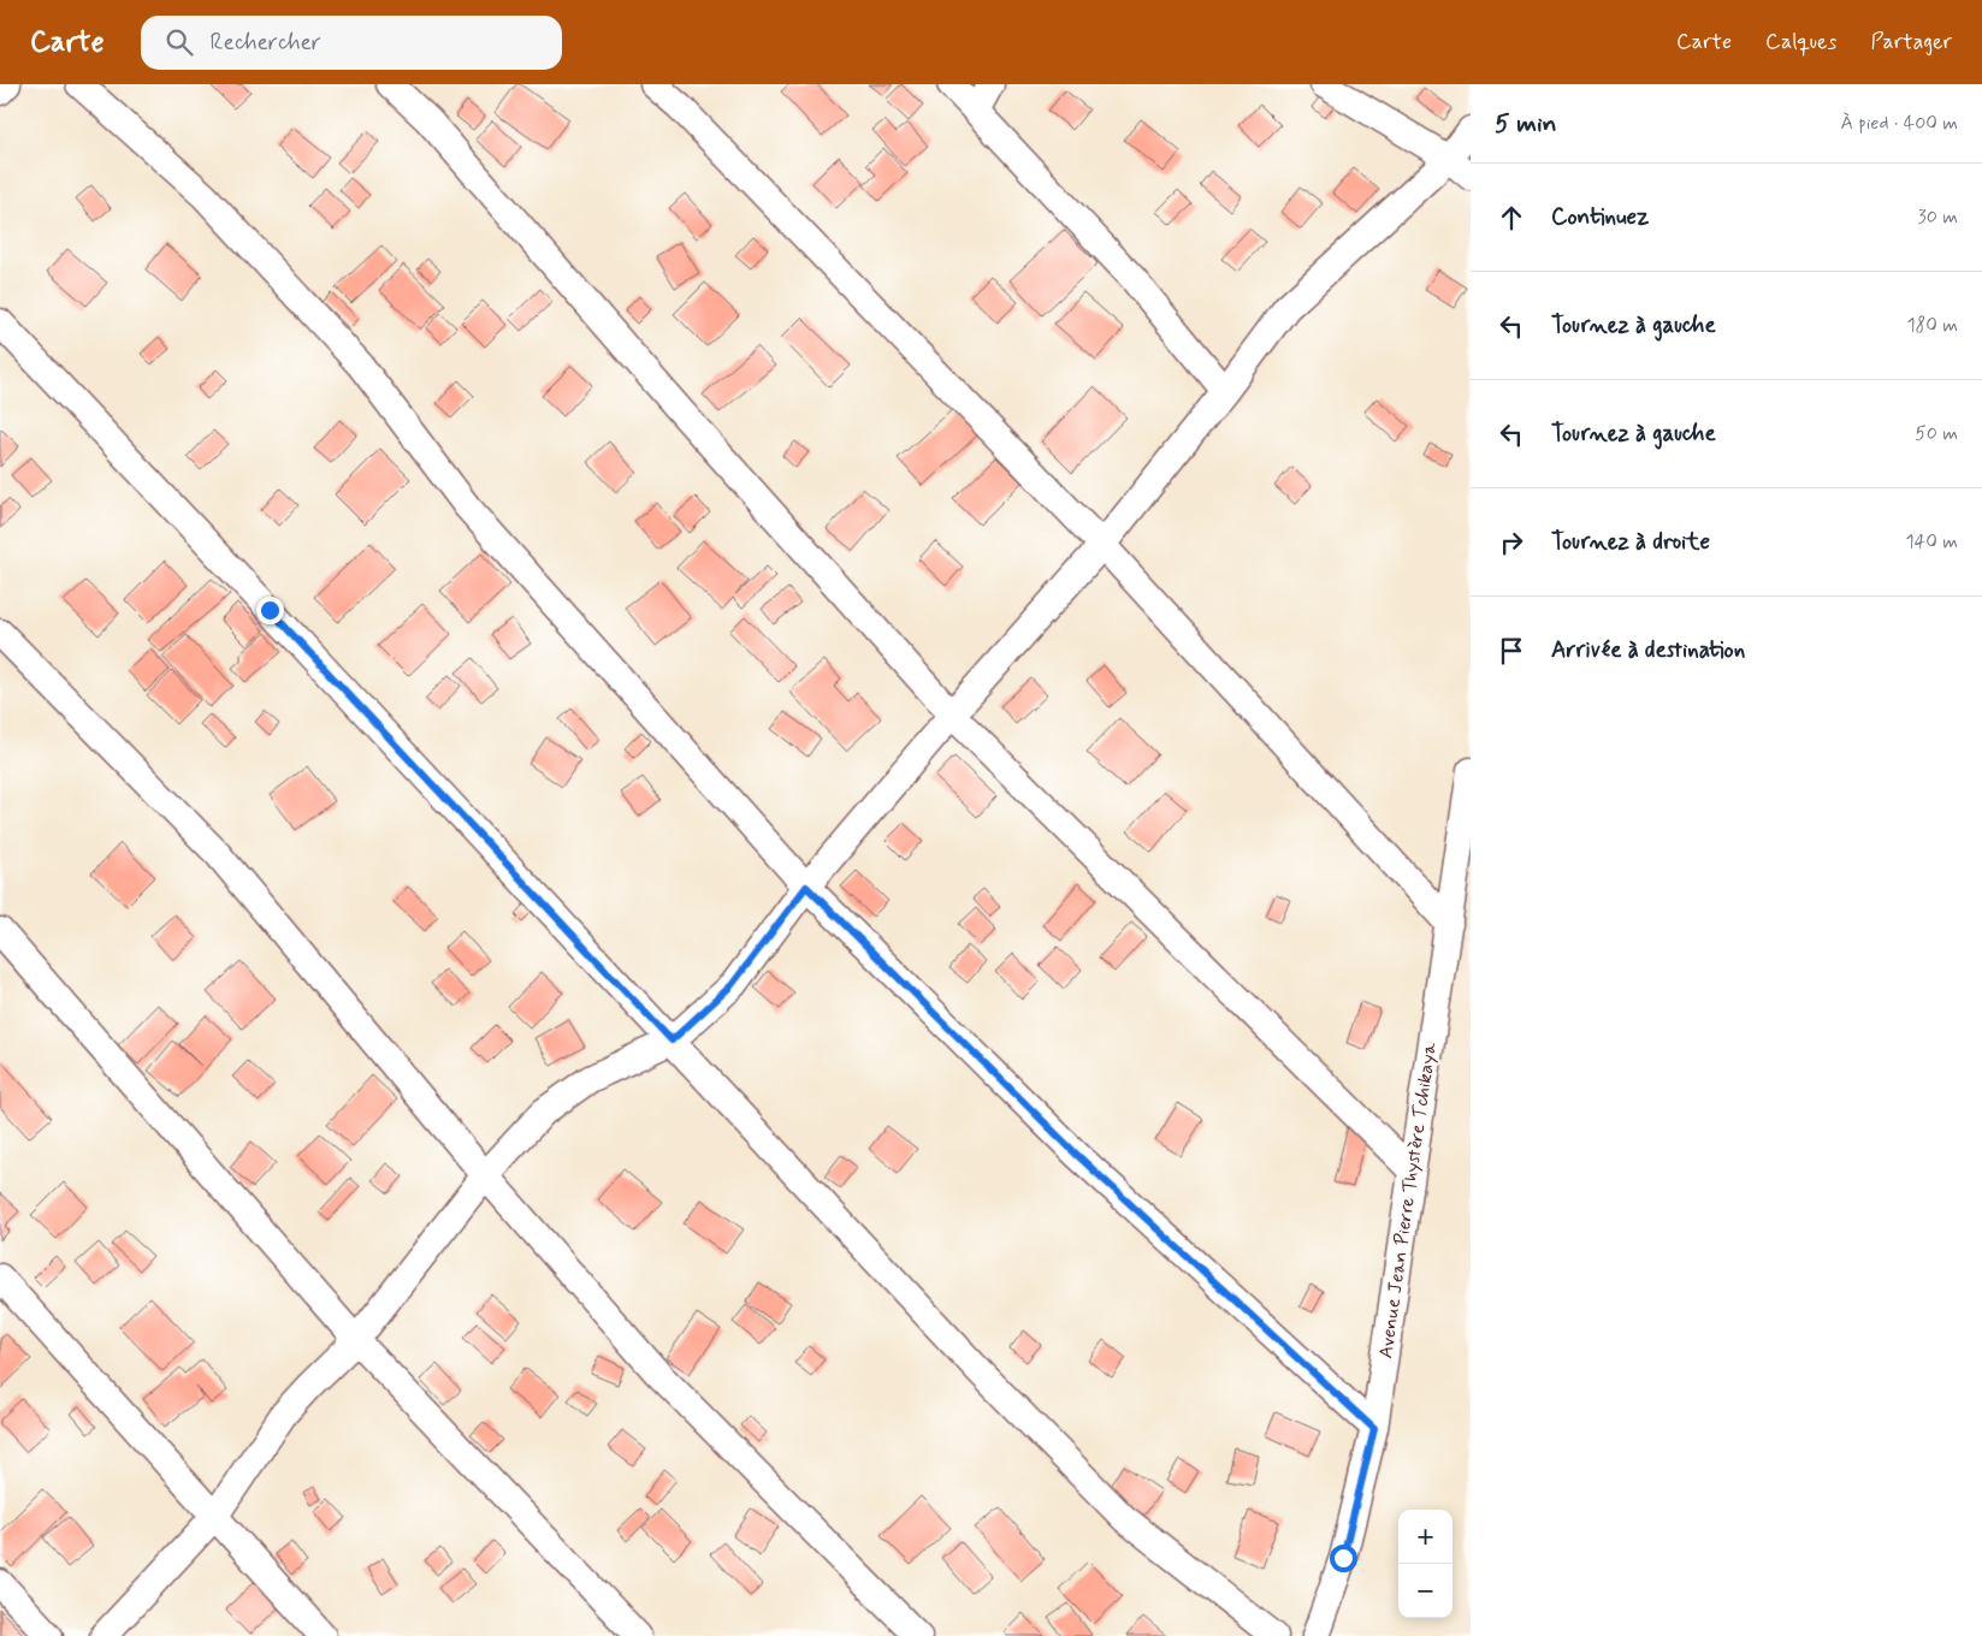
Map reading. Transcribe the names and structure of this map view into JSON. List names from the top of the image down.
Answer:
{
  "streets": {
    "street": ["Avenue Jean Pierre Thystère Tchikaya"]
  },
  "page": {
    "header": "Carte",
    "search": "Rechercher",
    "nav": ["Carte", "Calques", "Partager"],
    "heading": ["5 min", "À pied · 400 m"],
    "list": [
      ["Continuez", "30 m"],
      ["Tournez à gauche", "180 m"],
      ["Tournez à gauche", "50 m"],
      ["Tournez à droite", "140 m"],
      "Arrivée à destination"
    ],
    "map_buttons": ["+", "−"]
  }
}
